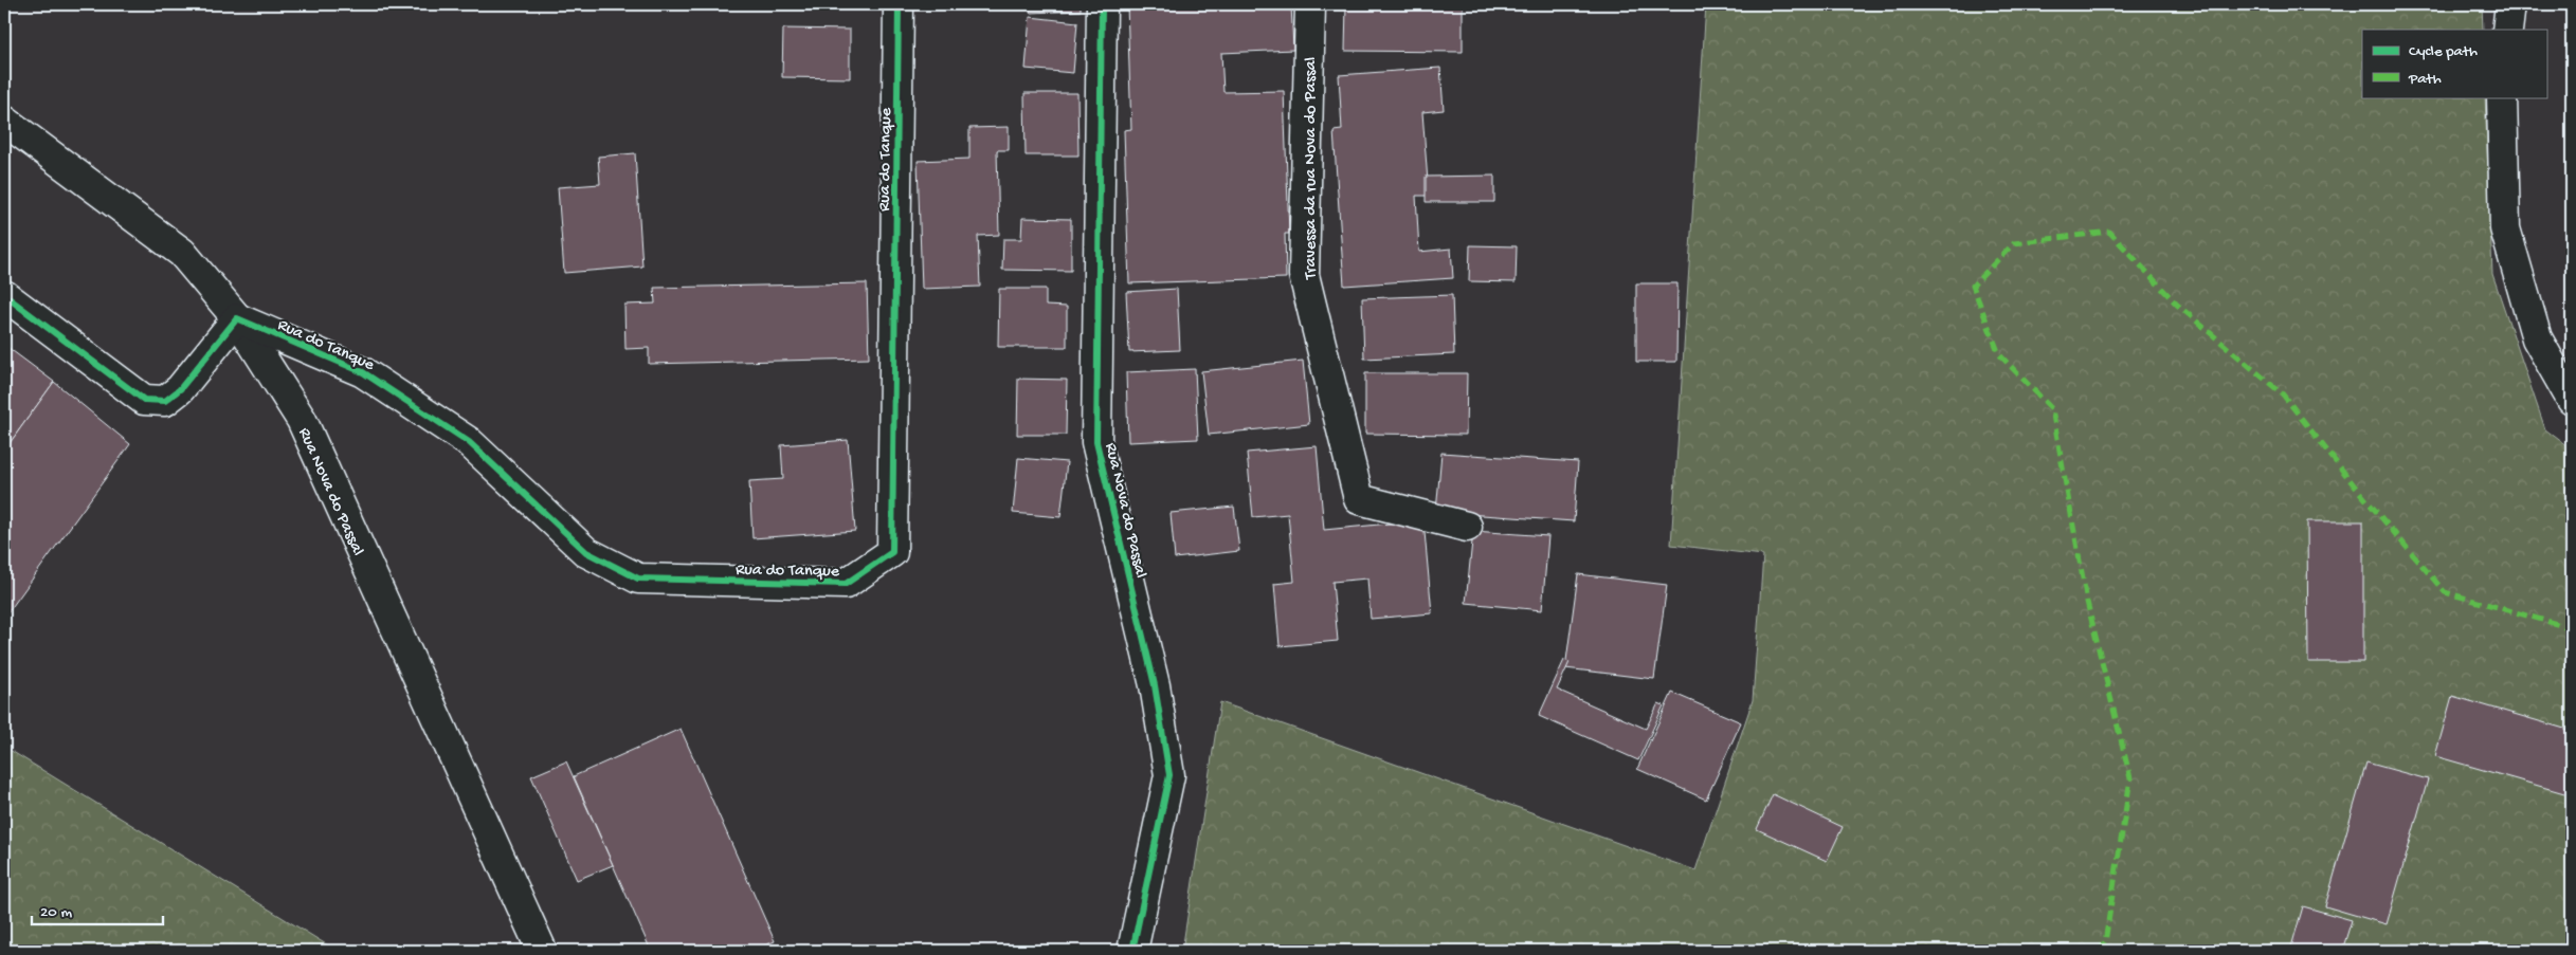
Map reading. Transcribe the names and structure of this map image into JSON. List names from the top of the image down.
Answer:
{
  "streets": {
    "street": ["Rua do Tanque", "Travessa da rua Nova do Passal", "Rua Nova do Passal"]
  },
  "crossings": [
    ["Rua do Tanque", "Rua Nova do Passal"]
  ],
  "legend": ["Cycle path", "Path"],
  "scale_bar": "20 m"
}
